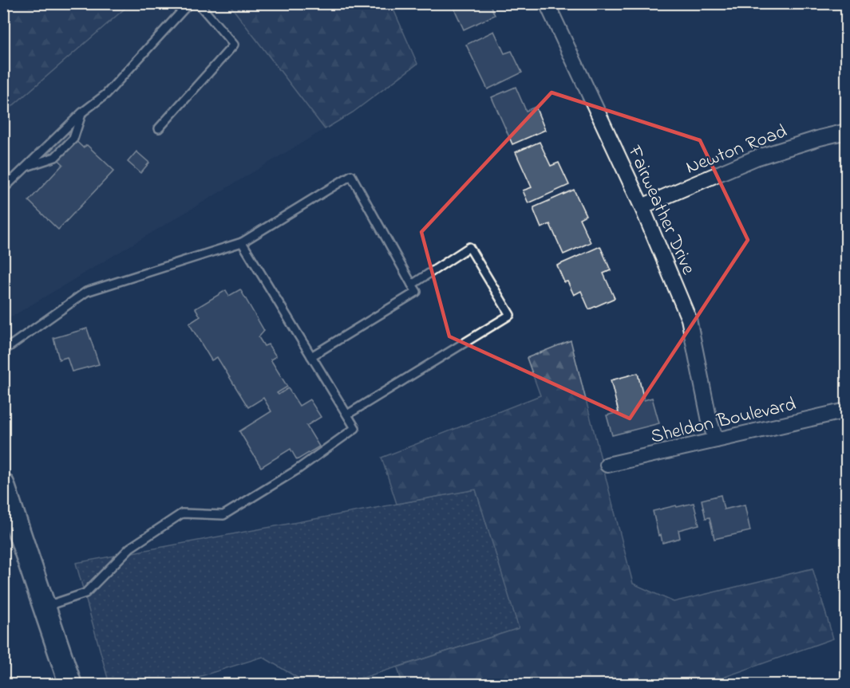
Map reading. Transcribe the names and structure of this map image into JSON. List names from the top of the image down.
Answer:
{
  "streets": {
    "street": ["Newton Road", "Fairweather Drive", "Sheldon Boulevard"]
  },
  "crossings": [
    ["Newton Road", "Fairweather Drive"],
    ["Fairweather Drive", "Sheldon Boulevard"]
  ]
}
